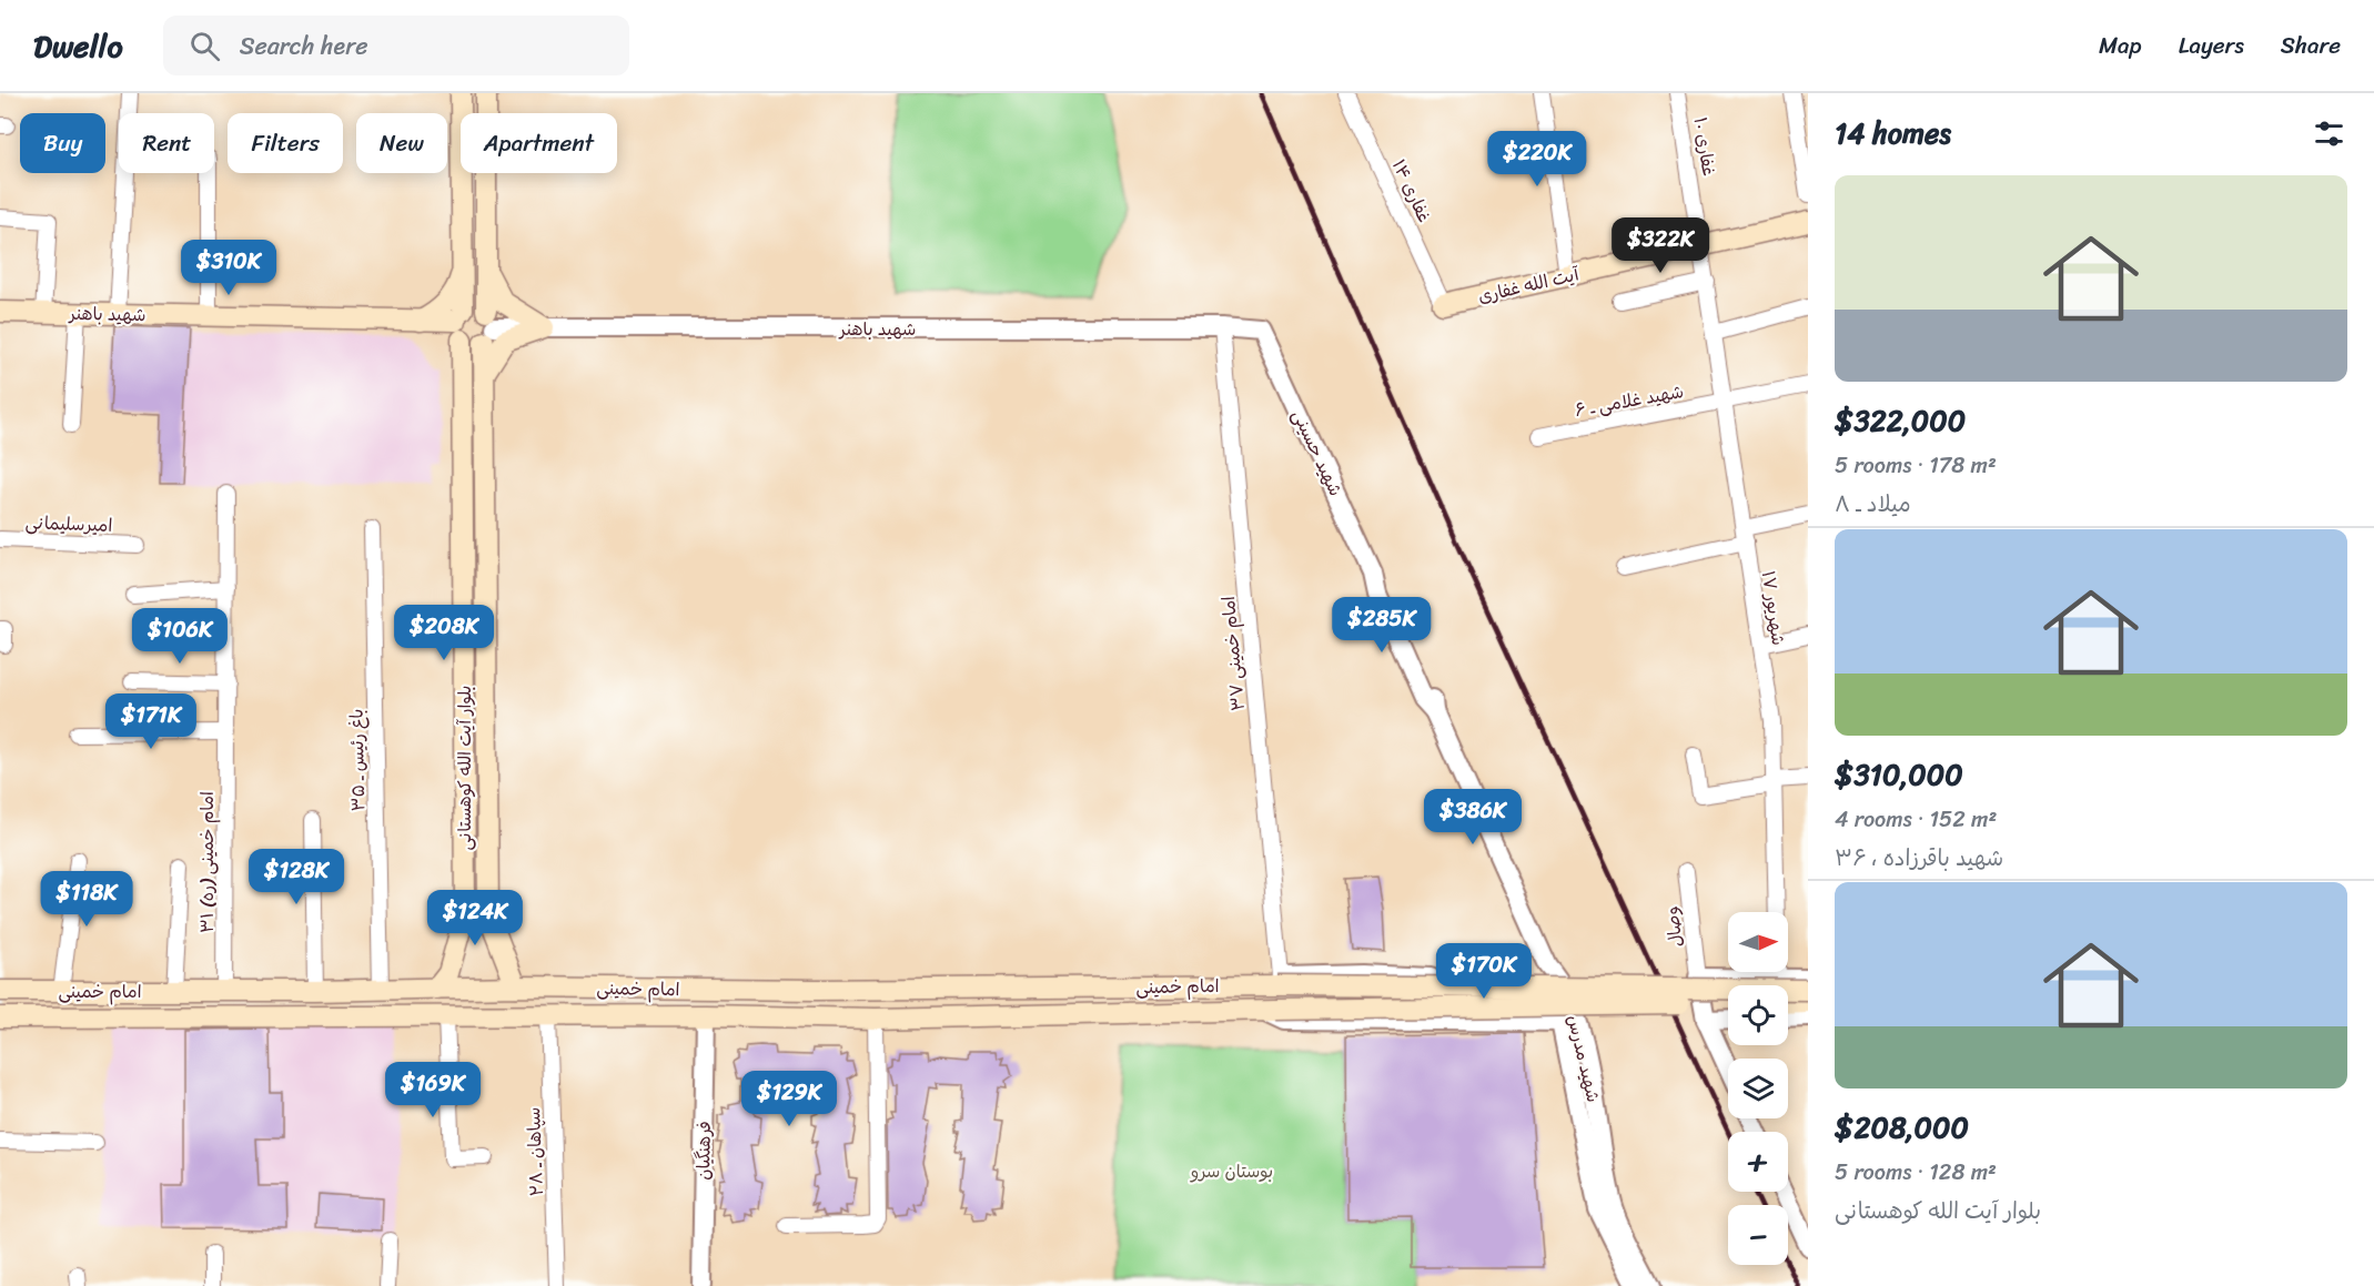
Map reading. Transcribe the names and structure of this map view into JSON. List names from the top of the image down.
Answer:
{
  "streets": {
    "main road": [
      "آیت الله غفاری",
      "شهید باهنر",
      "بلوار آیت الله کوهستانی",
      "امام خمینی"
    ],
    "street": [
      "غفاری ۱۰",
      "غفاری ۱۴",
      "شهید غلامی ـ ۶",
      "شهید حسینی",
      "امیرسلیمانی",
      "۱۷ شهریور",
      "امام خمینی ۳۷",
      "باغ رئیس ـ ۳۵",
      "امام خمینی (ره) ۳۱",
      "وصال",
      "شهید مدرس",
      "فرهنگیان",
      "سپاهان ـ ۲۸"
    ]
  },
  "crossings": [
    ["غفاری ۱۰", "آیت الله غفاری"],
    ["غفاری ۱۰", "۱۷ شهریور"],
    ["غفاری ۱۴", "آیت الله غفاری"],
    ["آیت الله غفاری", "۱۷ شهریور"],
    ["شهید باهنر", "شهید حسینی"],
    ["شهید باهنر", "امام خمینی ۳۷"],
    ["شهید باهنر", "بلوار آیت الله کوهستانی"],
    ["شهید غلامی ـ ۶", "۱۷ شهریور"],
    ["شهید حسینی", "شهید مدرس"],
    ["امام خمینی ۳۷", "امام خمینی"],
    ["باغ رئیس ـ ۳۵", "امام خمینی"],
    ["بلوار آیت الله کوهستانی", "امام خمینی"],
    ["امام خمینی (ره) ۳۱", "امام خمینی"],
    ["امام خمینی", "فرهنگیان"],
    ["امام خمینی", "سپاهان ـ ۲۸"]
  ],
  "parks": ["بوستان سرو"],
  "north": "right",
  "page": {
    "header": "Dwello",
    "search": "Search here",
    "nav": ["Map", "Layers", "Share"],
    "heading": "14 homes",
    "chip": [
      "Buy",
      "Rent",
      "Filters",
      "New",
      "Apartment"
    ],
    "price": [
      "$220K",
      "$322K",
      "$310K",
      "$285K",
      "$208K",
      "$106K",
      "$171K",
      "$386K",
      "$128K",
      "$118K",
      "$124K",
      "$170K",
      "$169K",
      "$129K"
    ],
    "list": [
      {
        "name": "$322,000",
        "note": "5 rooms · 178 m² · میلاد ـ ۸"
      },
      {
        "name": "$310,000",
        "note": "4 rooms · 152 m² · شهید باقرزاده ، ۳۶"
      },
      {
        "name": "$208,000",
        "note": "5 rooms · 128 m² · بلوار آیت الله کوهستانی"
      }
    ],
    "map_buttons": ["+", "−"]
  }
}
